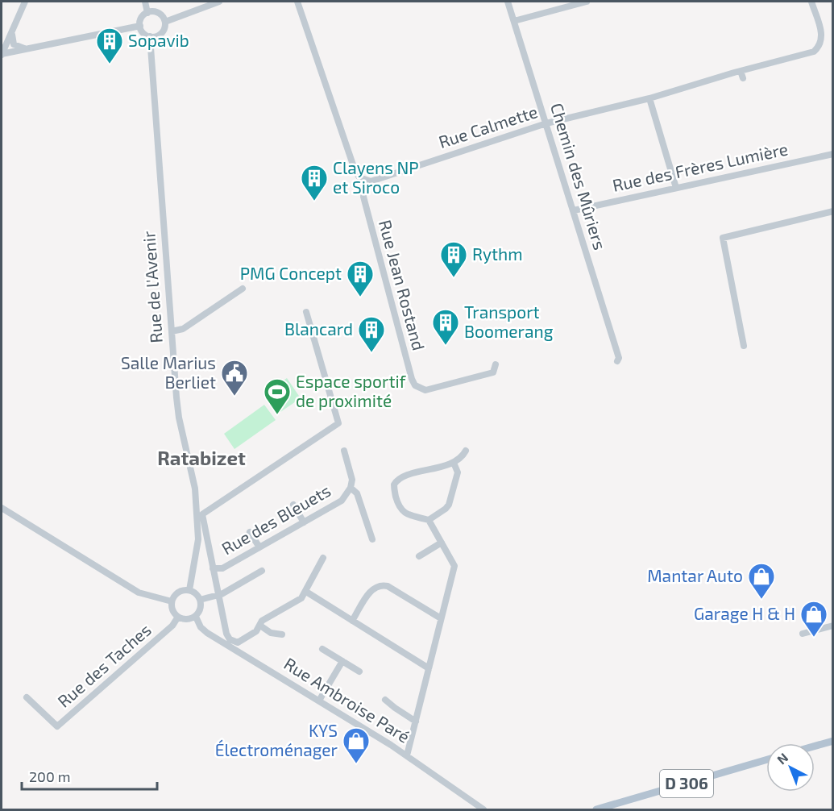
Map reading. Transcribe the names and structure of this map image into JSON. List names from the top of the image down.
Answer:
{
  "streets": {
    "main road": ["D 306"],
    "street": [
      "Rue Calmette",
      "Rue des Frères Lumière",
      "Chemin des Mûriers",
      "Rue Jean Rostand",
      "Rue de l'Avenir",
      "Rue des Bleuets",
      "Rue des Taches",
      "Rue Ambroise Paré"
    ]
  },
  "crossings": [
    ["Rue Calmette", "Chemin des Mûriers"],
    ["Rue Calmette", "Rue Jean Rostand"],
    ["Rue des Frères Lumière", "Chemin des Mûriers"],
    ["Rue de l'Avenir", "Rue des Taches"],
    ["Rue de l'Avenir", "Rue Ambroise Paré"],
    ["Rue des Taches", "Rue Ambroise Paré"]
  ],
  "districts": ["Ratabizet"],
  "places": {
    "building": [
      "Sopavib",
      "Clayens NP et Siroco",
      "Rythm",
      "PMG Concept",
      "Transport Boomerang",
      "Blancard"
    ],
    "public building": ["Salle Marius Berliet"],
    "sports": ["Espace sportif de proximité"],
    "shop": ["Mantar Auto", "Garage H & H", "KYS Électroménager"]
  },
  "scale_bar": "200 m",
  "north": "top left"
}
